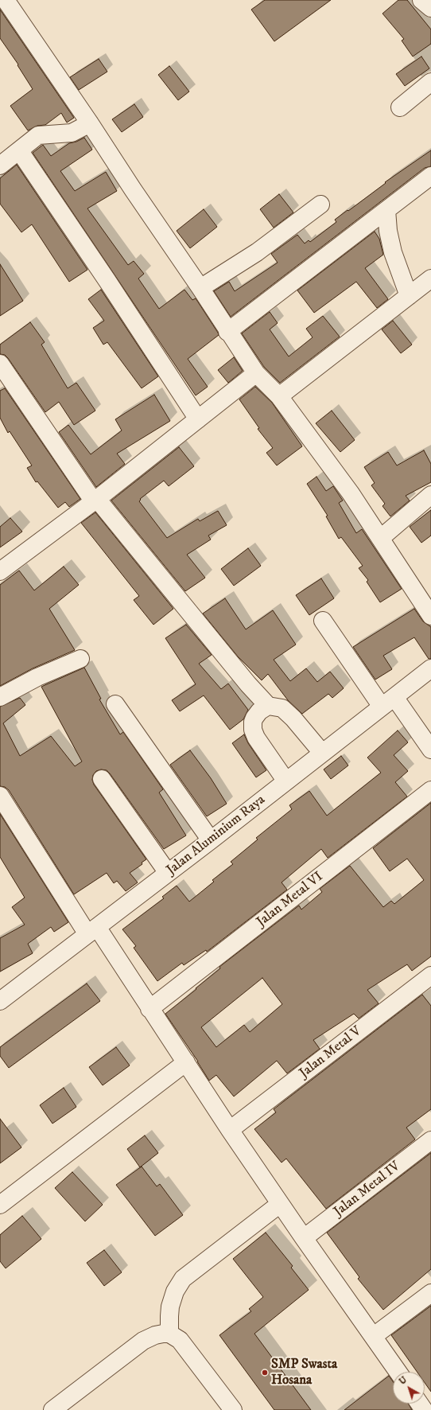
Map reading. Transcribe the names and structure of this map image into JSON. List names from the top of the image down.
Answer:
{
  "streets": {
    "street": [
      "Jalan Aluminium Raya",
      "Jalan Metal VI",
      "Jalan Metal V",
      "Jalan Metal IV"
    ]
  },
  "places": ["SMP Swasta Hosana"],
  "north": "top left"
}
